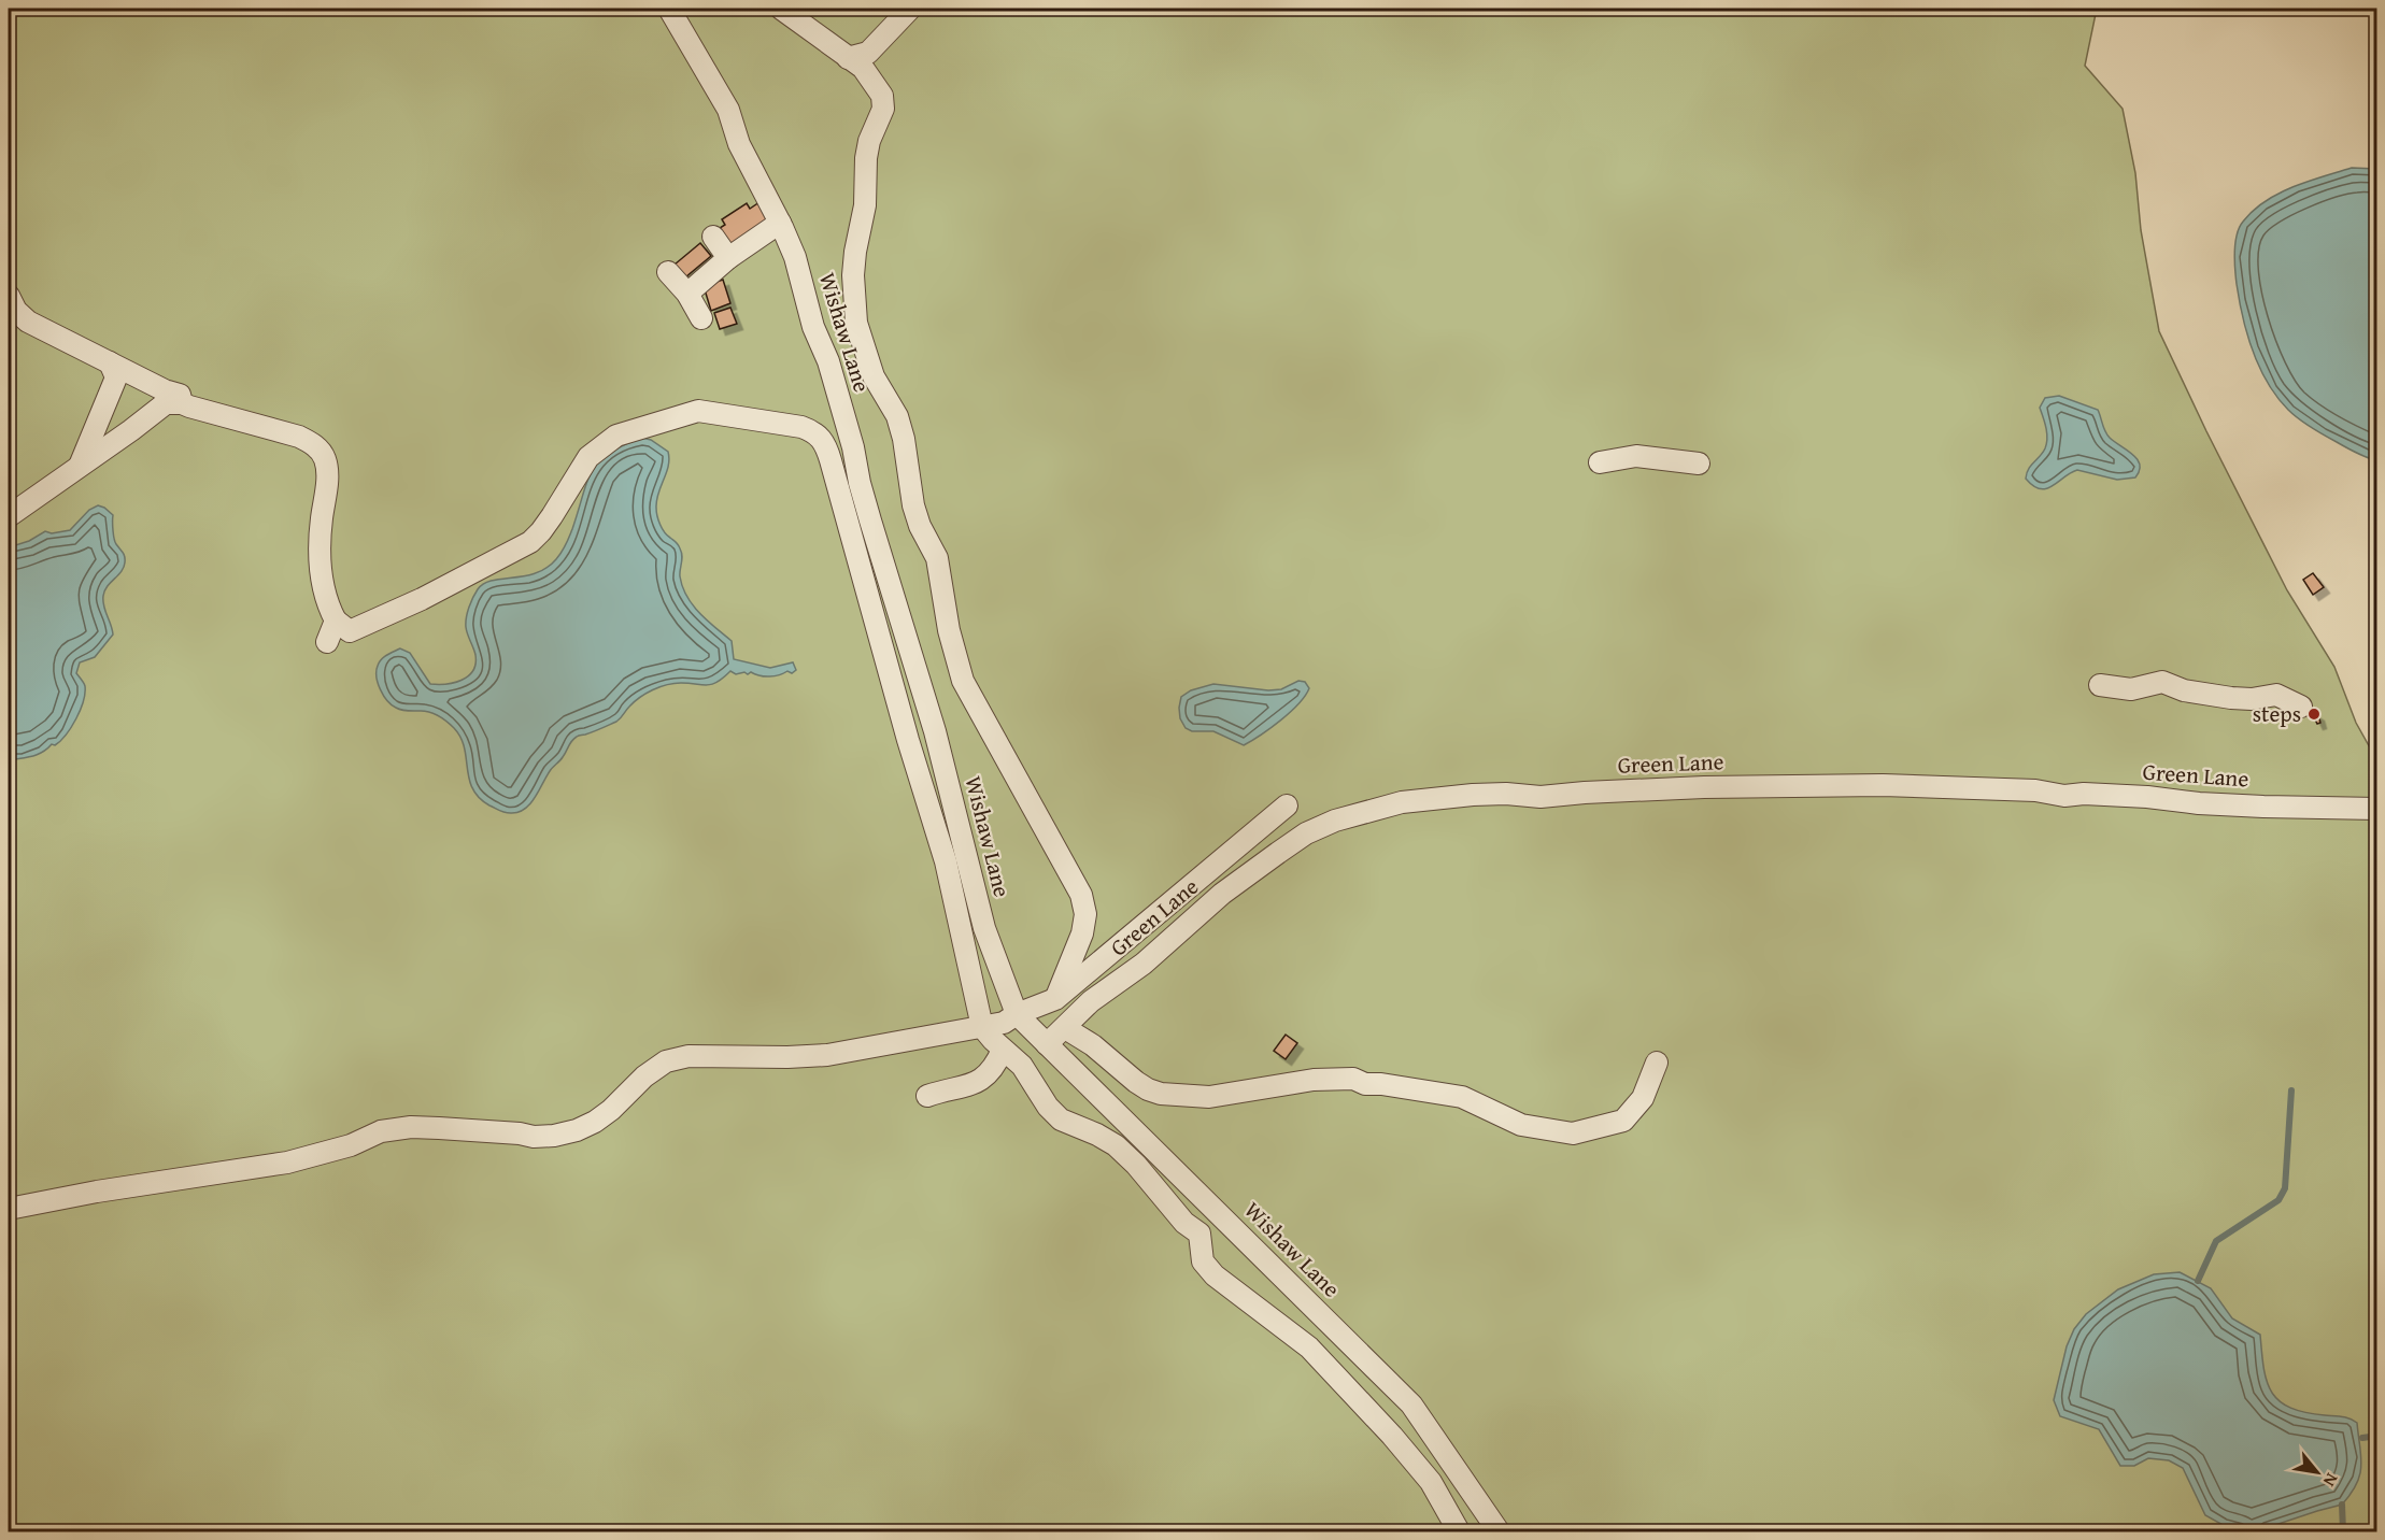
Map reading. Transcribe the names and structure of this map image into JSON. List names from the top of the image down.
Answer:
{
  "streets": {
    "street": ["Wishaw Lane", "Green Lane"]
  },
  "crossings": [
    ["Wishaw Lane", "Green Lane"]
  ],
  "places": ["steps"],
  "north": "bottom right"
}
